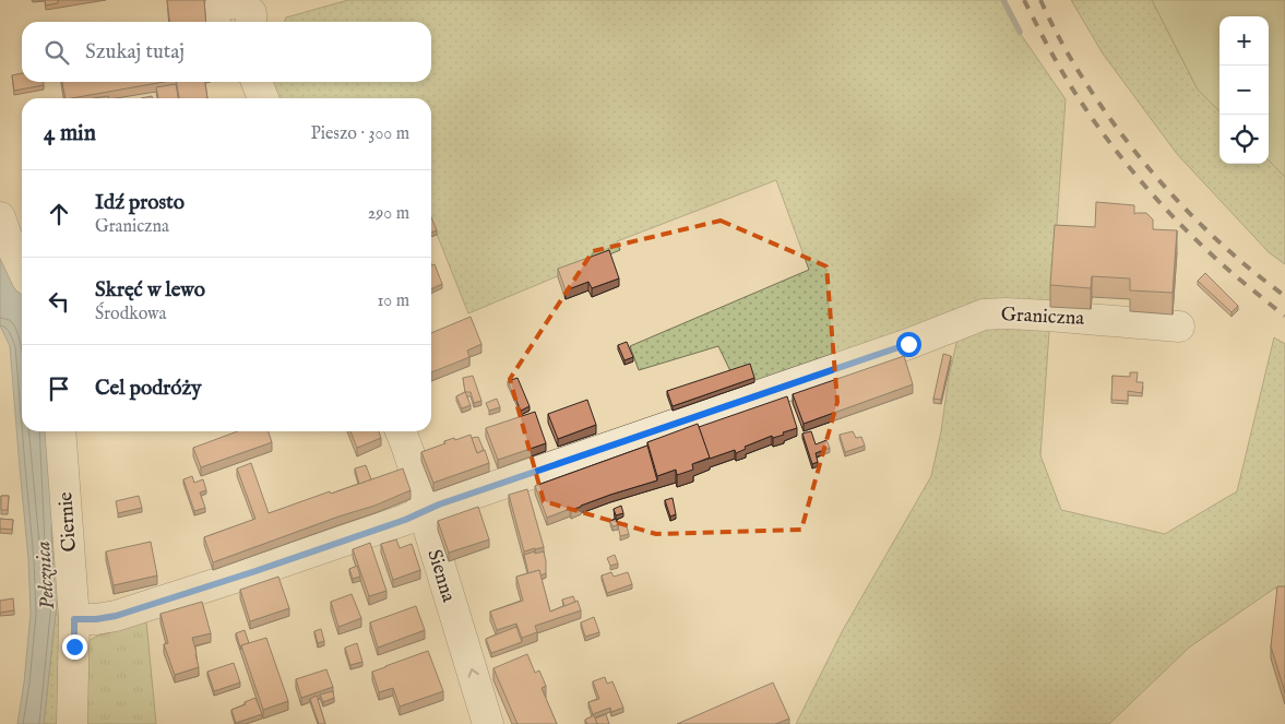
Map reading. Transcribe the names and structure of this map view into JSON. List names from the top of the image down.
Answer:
{
  "streets": {
    "street": ["Graniczna", "Ciernie", "Sienna"]
  },
  "crossings": [
    ["Graniczna", "Ciernie"],
    ["Graniczna", "Sienna"]
  ],
  "one_way": ["Sienna"],
  "water": ["Pełcznica"],
  "page": {
    "map_buttons": ["+", "−"],
    "search": "Szukaj tutaj",
    "heading": ["4 min", "Pieszo · 300 m"],
    "list": [
      ["Idź prosto", "Graniczna", "290 m"],
      ["Skręć w lewo", "Środkowa", "10 m"],
      "Cel podróży"
    ]
  }
}
